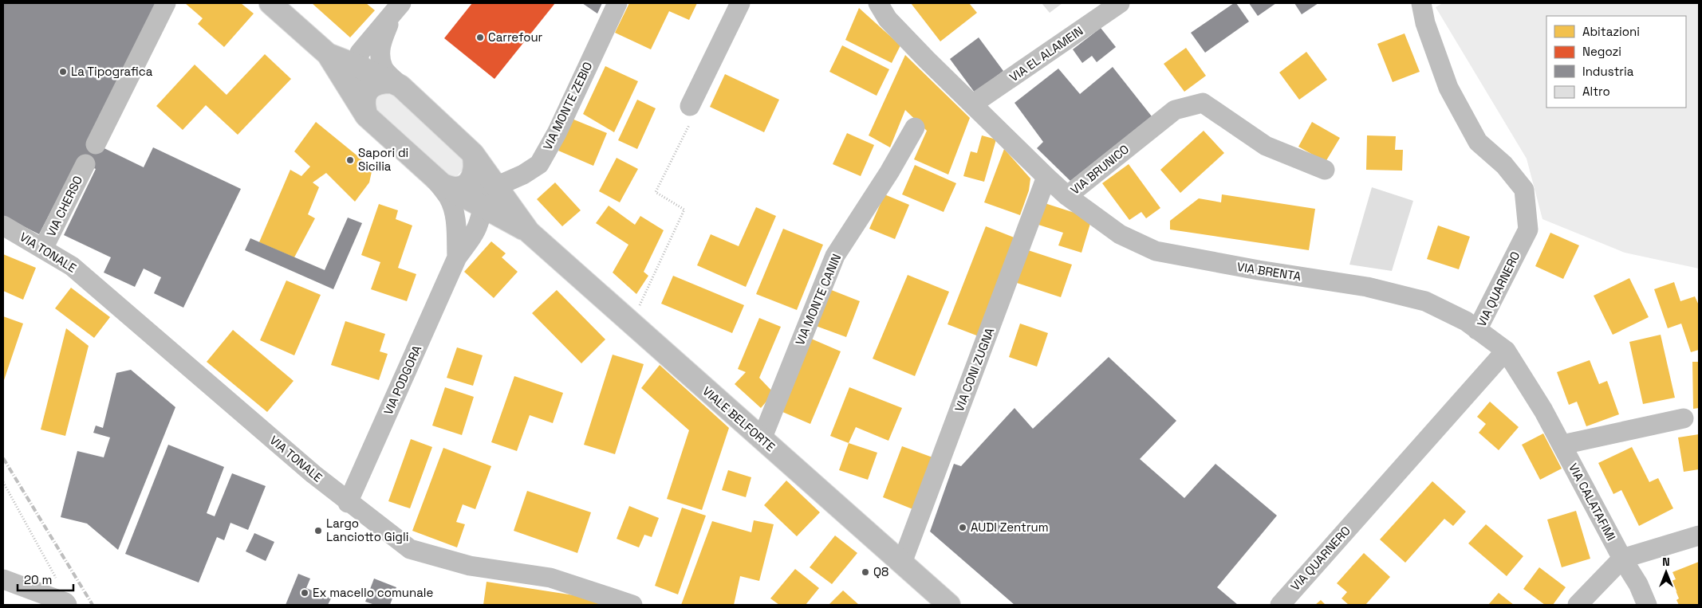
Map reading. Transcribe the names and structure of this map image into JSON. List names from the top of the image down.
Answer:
{
  "streets": {
    "main road": ["VIALE BELFORTE"],
    "street": [
      "VIA EL ALAMEIN",
      "VIA MONTE ZEBIO",
      "VIA BRUNICO",
      "VIA CHERSO",
      "VIA TONALE",
      "VIA BRENTA",
      "VIA QUARNERO",
      "VIA MONTE CANIN",
      "VIA CONI ZUGNA",
      "VIA PODGORA",
      "VIA CALATAFIMI"
    ]
  },
  "crossings": [
    ["VIA EL ALAMEIN", "VIA BRUNICO"],
    ["VIA MONTE ZEBIO", "VIALE BELFORTE"],
    ["VIA BRUNICO", "VIA BRENTA"],
    ["VIA BRUNICO", "VIA CONI ZUGNA"],
    ["VIA CHERSO", "VIA TONALE"],
    ["VIA TONALE", "VIA PODGORA"],
    ["VIA BRENTA", "VIA QUARNERO"],
    ["VIA QUARNERO", "VIA CALATAFIMI"],
    ["VIA MONTE CANIN", "VIALE BELFORTE"],
    ["VIA CONI ZUGNA", "VIALE BELFORTE"],
    ["VIA PODGORA", "VIALE BELFORTE"]
  ],
  "places": [
    "Carrefour",
    "La Tipografica",
    "Sapori di Sicilia",
    "AUDI Zentrum",
    "Largo Lanciotto Gigli",
    "Q8",
    "Ex macello comunale"
  ],
  "legend": [
    "Abitazioni",
    "Negozi",
    "Industria",
    "Altro"
  ],
  "scale_bar": "20 m",
  "north": "top"
}
